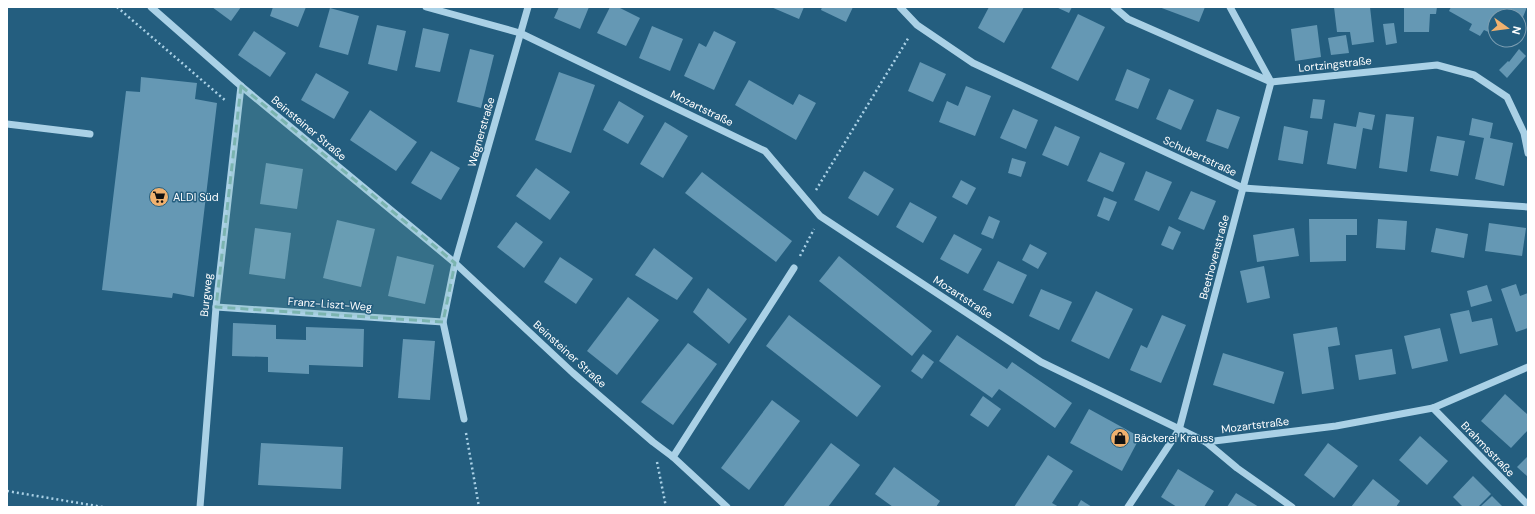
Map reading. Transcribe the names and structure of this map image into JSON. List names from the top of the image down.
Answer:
{
  "streets": {
    "street": [
      "Lortzingstraße",
      "Mozartstraße",
      "Beinsteiner Straße",
      "Wagnerstraße",
      "Schubertstraße",
      "Beethovenstraße",
      "Burgweg",
      "Franz-Liszt-Weg",
      "Brahmsstraße"
    ]
  },
  "crossings": [
    ["Lortzingstraße", "Beethovenstraße"],
    ["Mozartstraße", "Wagnerstraße"],
    ["Mozartstraße", "Beethovenstraße"],
    ["Mozartstraße", "Brahmsstraße"],
    ["Beinsteiner Straße", "Wagnerstraße"],
    ["Beinsteiner Straße", "Burgweg"],
    ["Schubertstraße", "Beethovenstraße"],
    ["Burgweg", "Franz-Liszt-Weg"]
  ],
  "places": {
    "supermarket": ["ALDI Süd"],
    "shop": ["Bäckerei Krauss"]
  },
  "north": "right"
}
